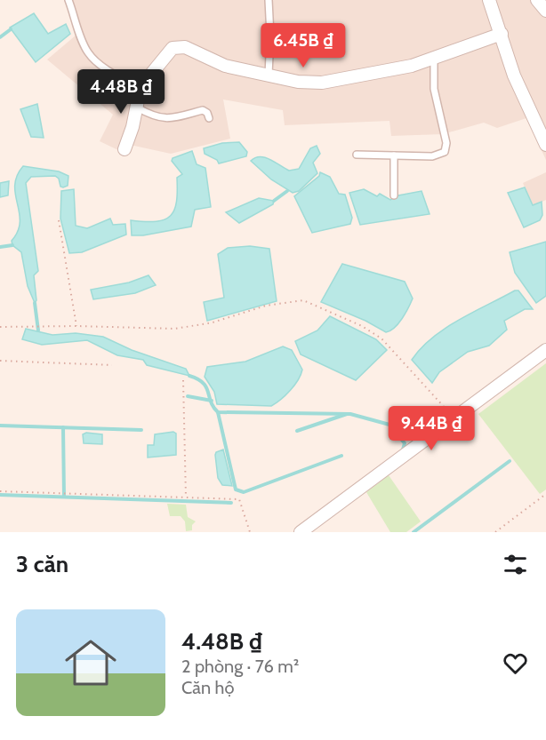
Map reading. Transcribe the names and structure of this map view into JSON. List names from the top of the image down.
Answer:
{
  "page": {
    "price": ["6.45B ₫", "4.48B ₫", "9.44B ₫"],
    "heading": "3 căn",
    "list": [
      {
        "name": "4.48B ₫",
        "note": "2 phòng · 76 m² · Căn hộ"
      }
    ]
  }
}
